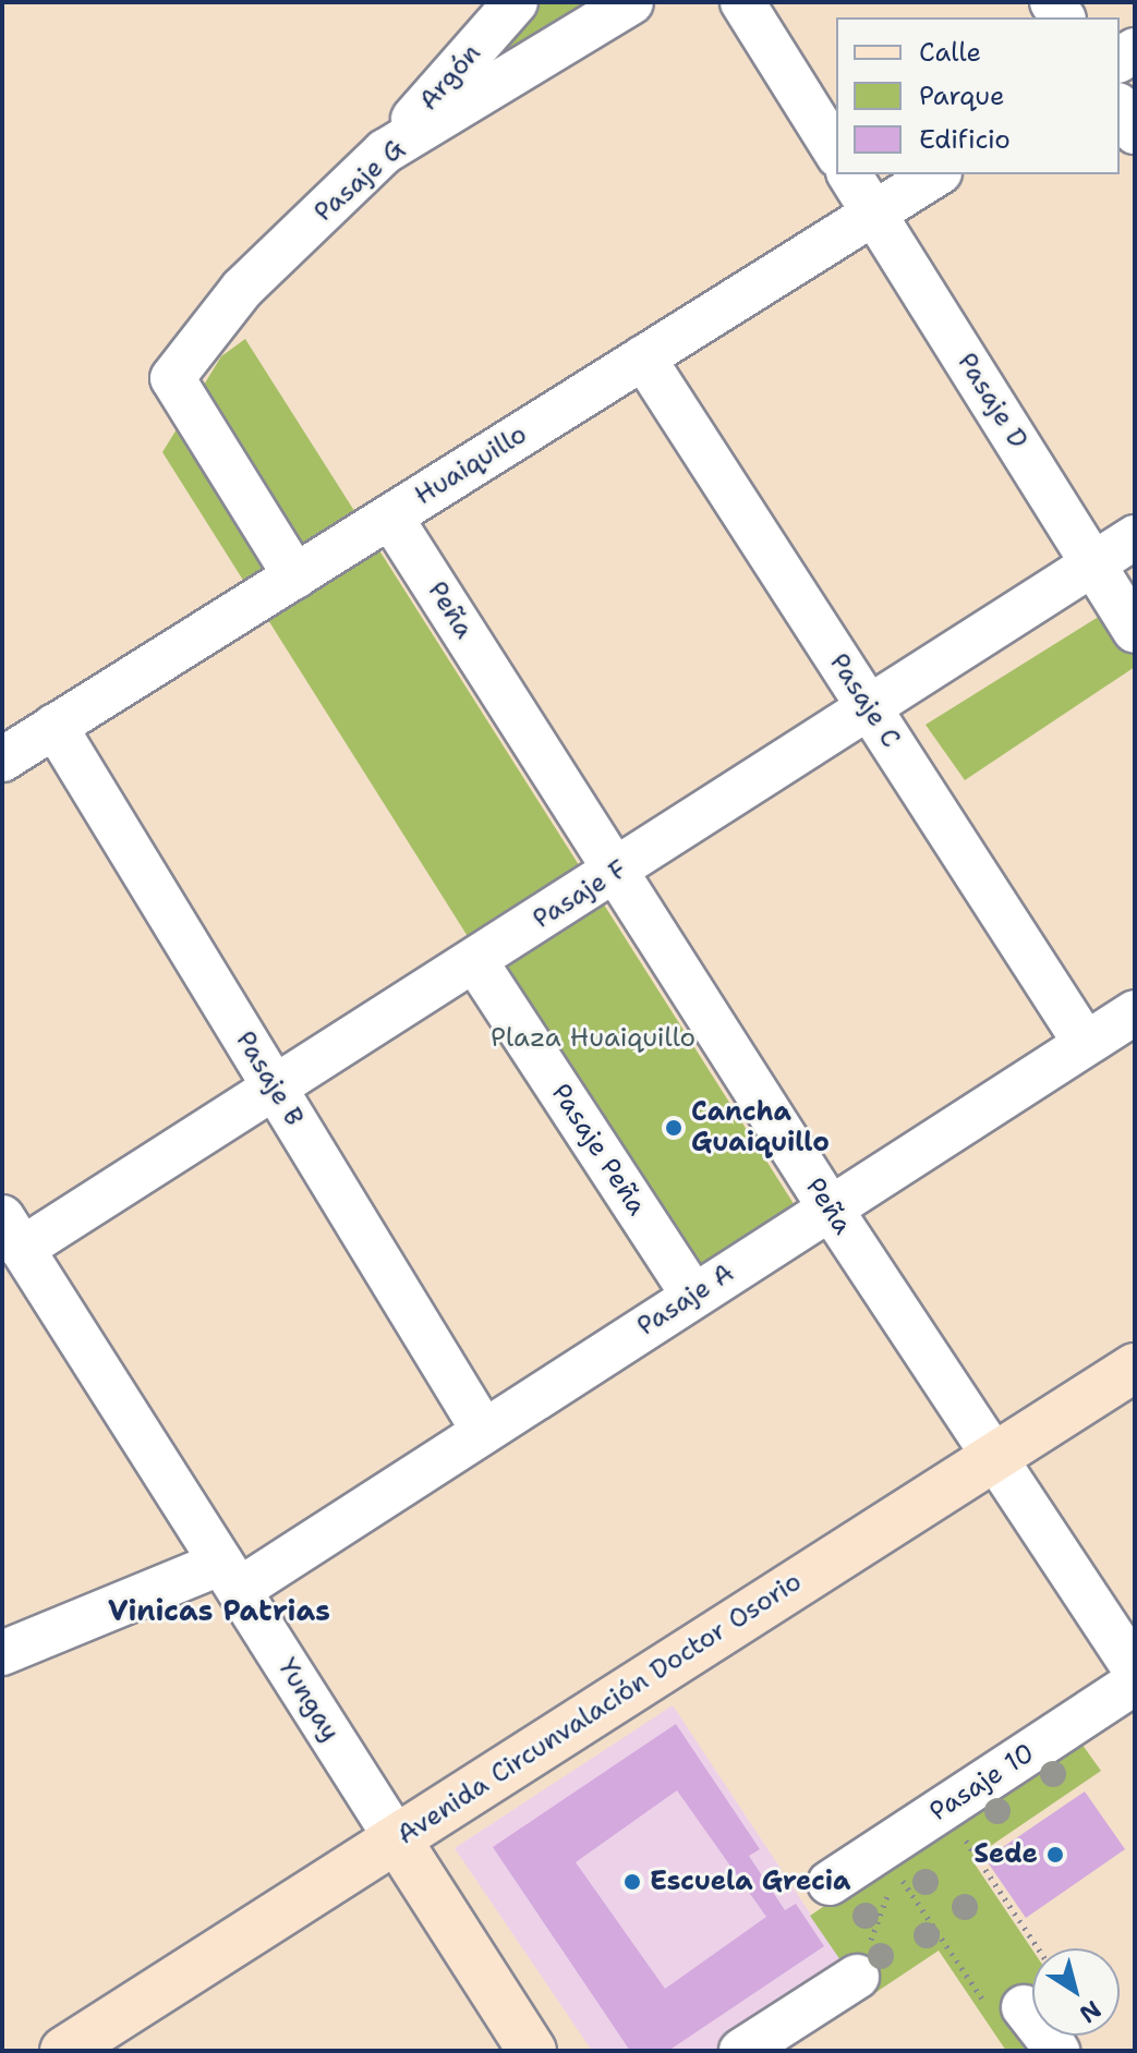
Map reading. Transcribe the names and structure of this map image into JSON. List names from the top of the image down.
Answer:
{
  "streets": {
    "main road": ["Yungay", "Avenida Circunvalación Doctor Osorio"],
    "street": [
      "Argón",
      "Pasaje G",
      "Pasaje D",
      "Huaiquillo",
      "Peña",
      "Pasaje C",
      "Pasaje F",
      "Pasaje B",
      "Pasaje Peña",
      "Pasaje A",
      "Pasaje 10"
    ]
  },
  "crossings": [
    ["Argón", "Pasaje G"],
    ["Pasaje G", "Huaiquillo"],
    ["Pasaje D", "Huaiquillo"],
    ["Pasaje D", "Pasaje F"],
    ["Huaiquillo", "Peña"],
    ["Huaiquillo", "Pasaje C"],
    ["Huaiquillo", "Pasaje B"],
    ["Peña", "Pasaje F"],
    ["Peña", "Pasaje A"],
    ["Peña", "Avenida Circunvalación Doctor Osorio"],
    ["Pasaje C", "Pasaje F"],
    ["Pasaje C", "Pasaje A"],
    ["Pasaje F", "Pasaje B"],
    ["Pasaje F", "Pasaje Peña"],
    ["Pasaje F", "Yungay"],
    ["Pasaje B", "Pasaje A"],
    ["Pasaje Peña", "Pasaje A"],
    ["Pasaje A", "Yungay"],
    ["Yungay", "Avenida Circunvalación Doctor Osorio"]
  ],
  "districts": ["Vinicas Patrias"],
  "parks": ["Plaza Huaiquillo"],
  "places": ["Cancha Guaiquillo", "Sede", "Escuela Grecia"],
  "legend": ["Calle", "Parque", "Edificio"],
  "north": "bottom right"
}
